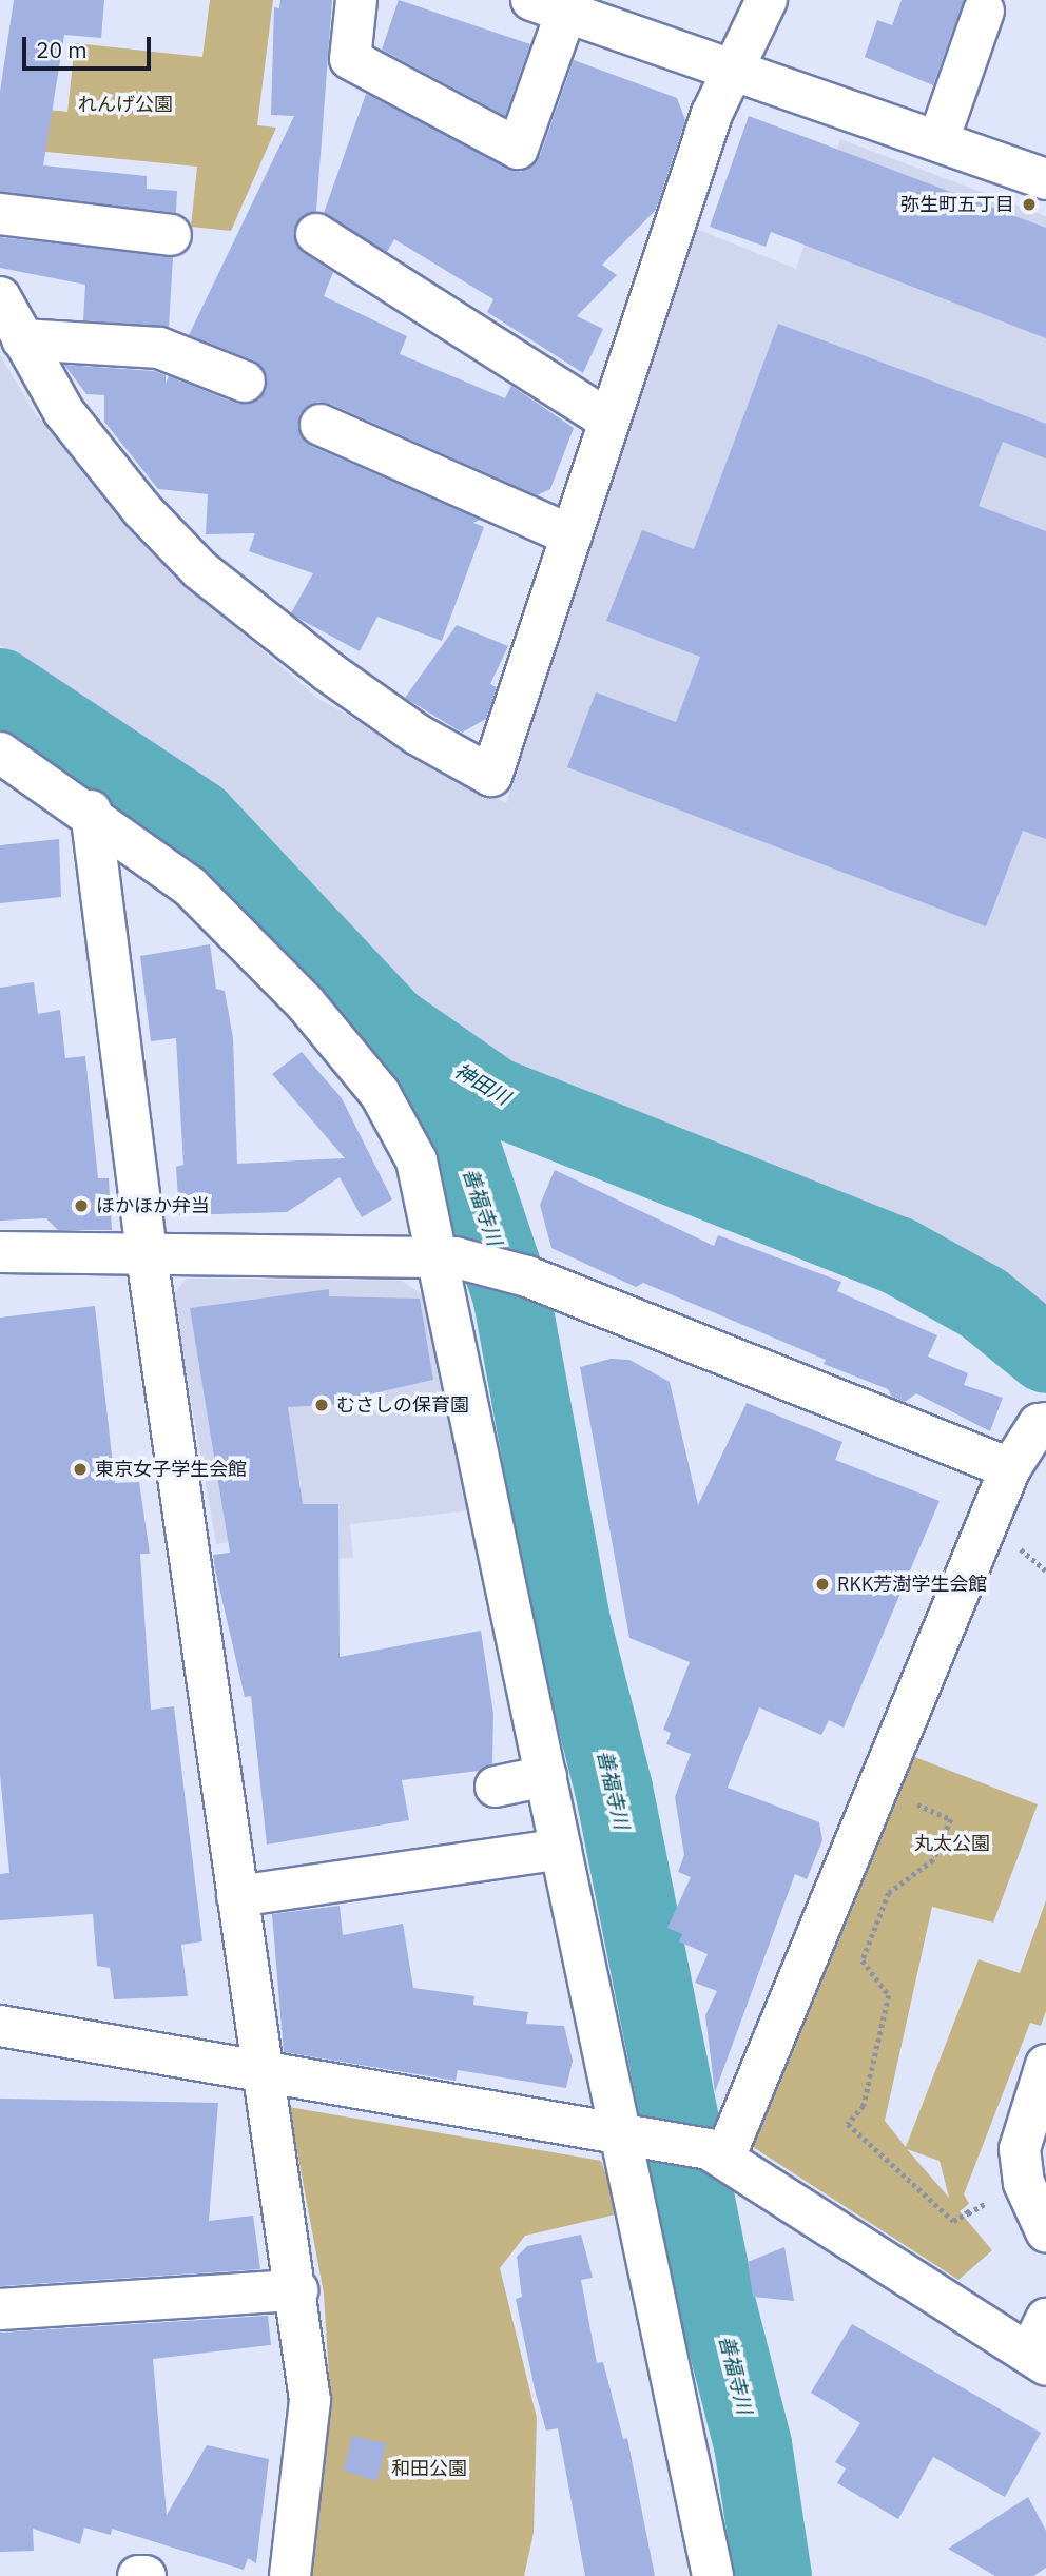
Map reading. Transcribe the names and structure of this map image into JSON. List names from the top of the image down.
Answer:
{
  "water": ["神田川", "善福寺川"],
  "parks": ["れんげ公園", "丸太公園", "和田公園"],
  "places": [
    "弥生町五丁目",
    "ほかほか弁当",
    "むさしの保育園",
    "東京女子学生会館",
    "RKK芳澍学生会館"
  ],
  "scale_bar": "20 m"
}
